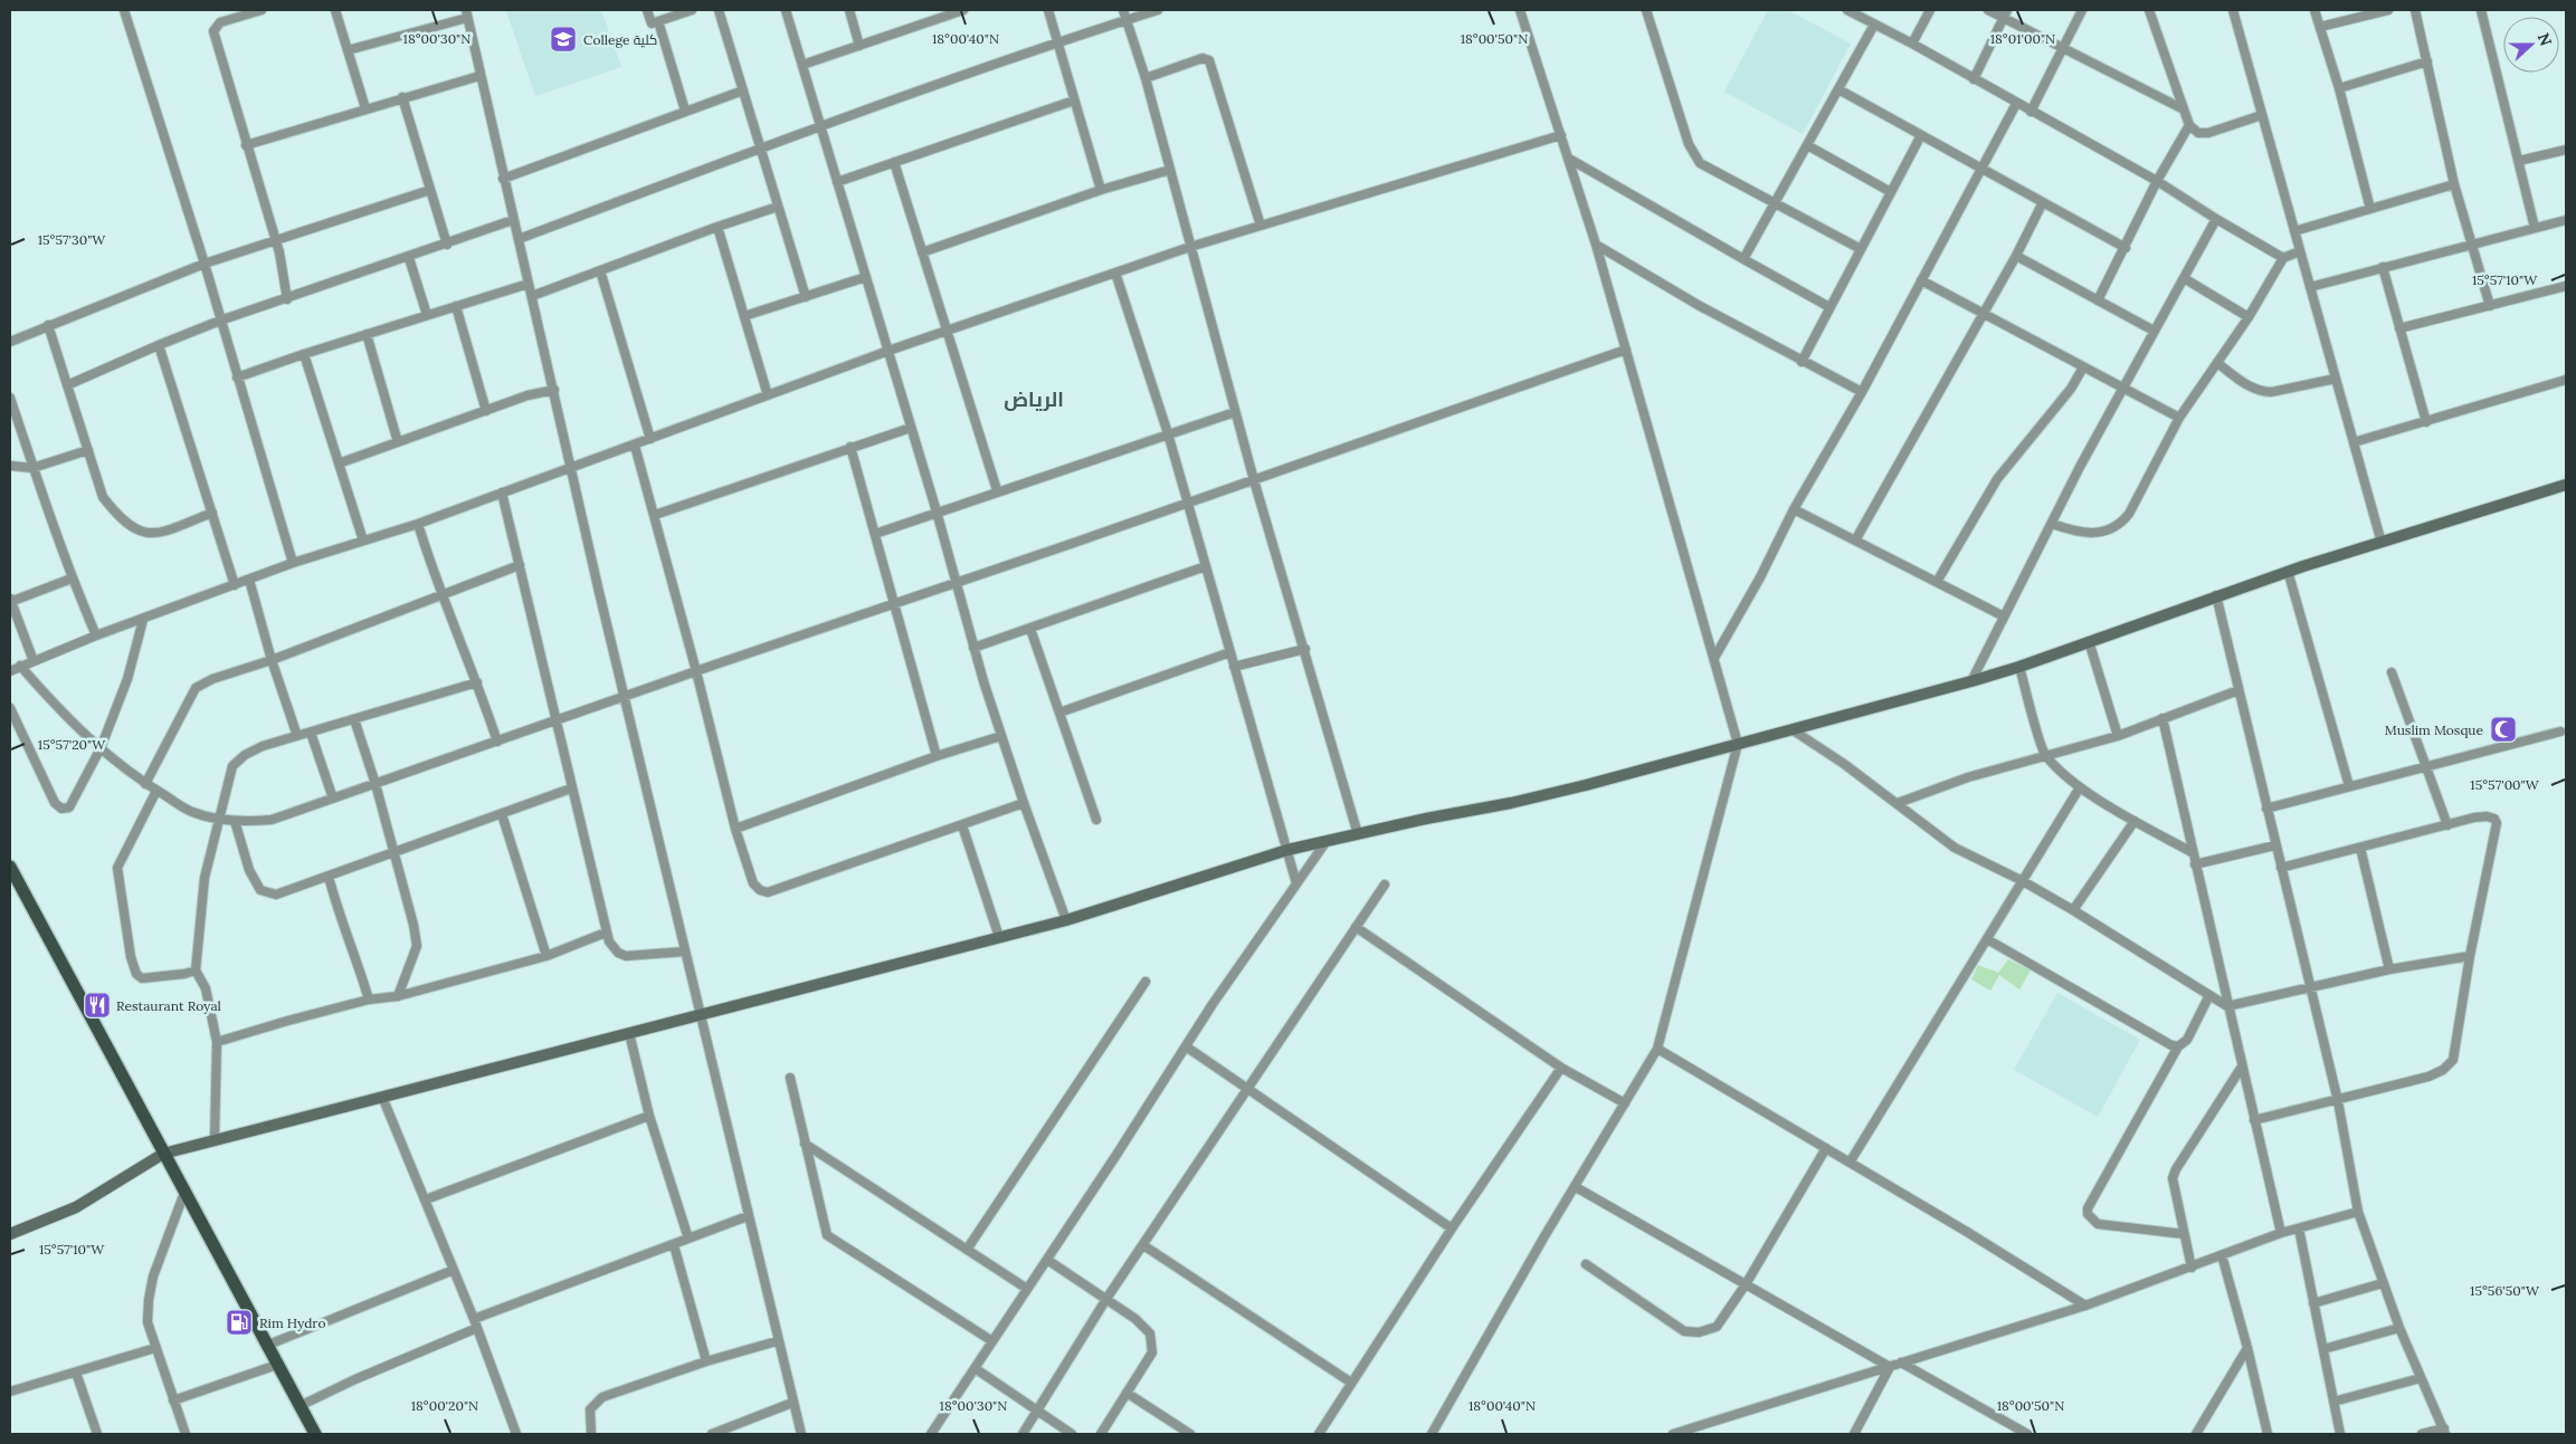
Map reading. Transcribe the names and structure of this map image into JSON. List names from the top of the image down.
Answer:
{
  "districts": ["الرياض"],
  "places": {
    "school or university": ["College كلية"],
    "mosque": ["Muslim Mosque"],
    "restaurant": ["Restaurant Royal"],
    "fuel station": ["Rim Hydro"]
  },
  "north": "right",
  "coordinates": [
    "18°00'40\"N",
    "18°00'50\"N",
    "18°01'00\"N",
    "18°00'30\"N",
    "15°57'30\"W",
    "15°57'10\"W",
    "15°57'20\"W",
    "15°57'00\"W",
    "15°56'50\"W",
    "18°00'20\"N"
  ]
}
